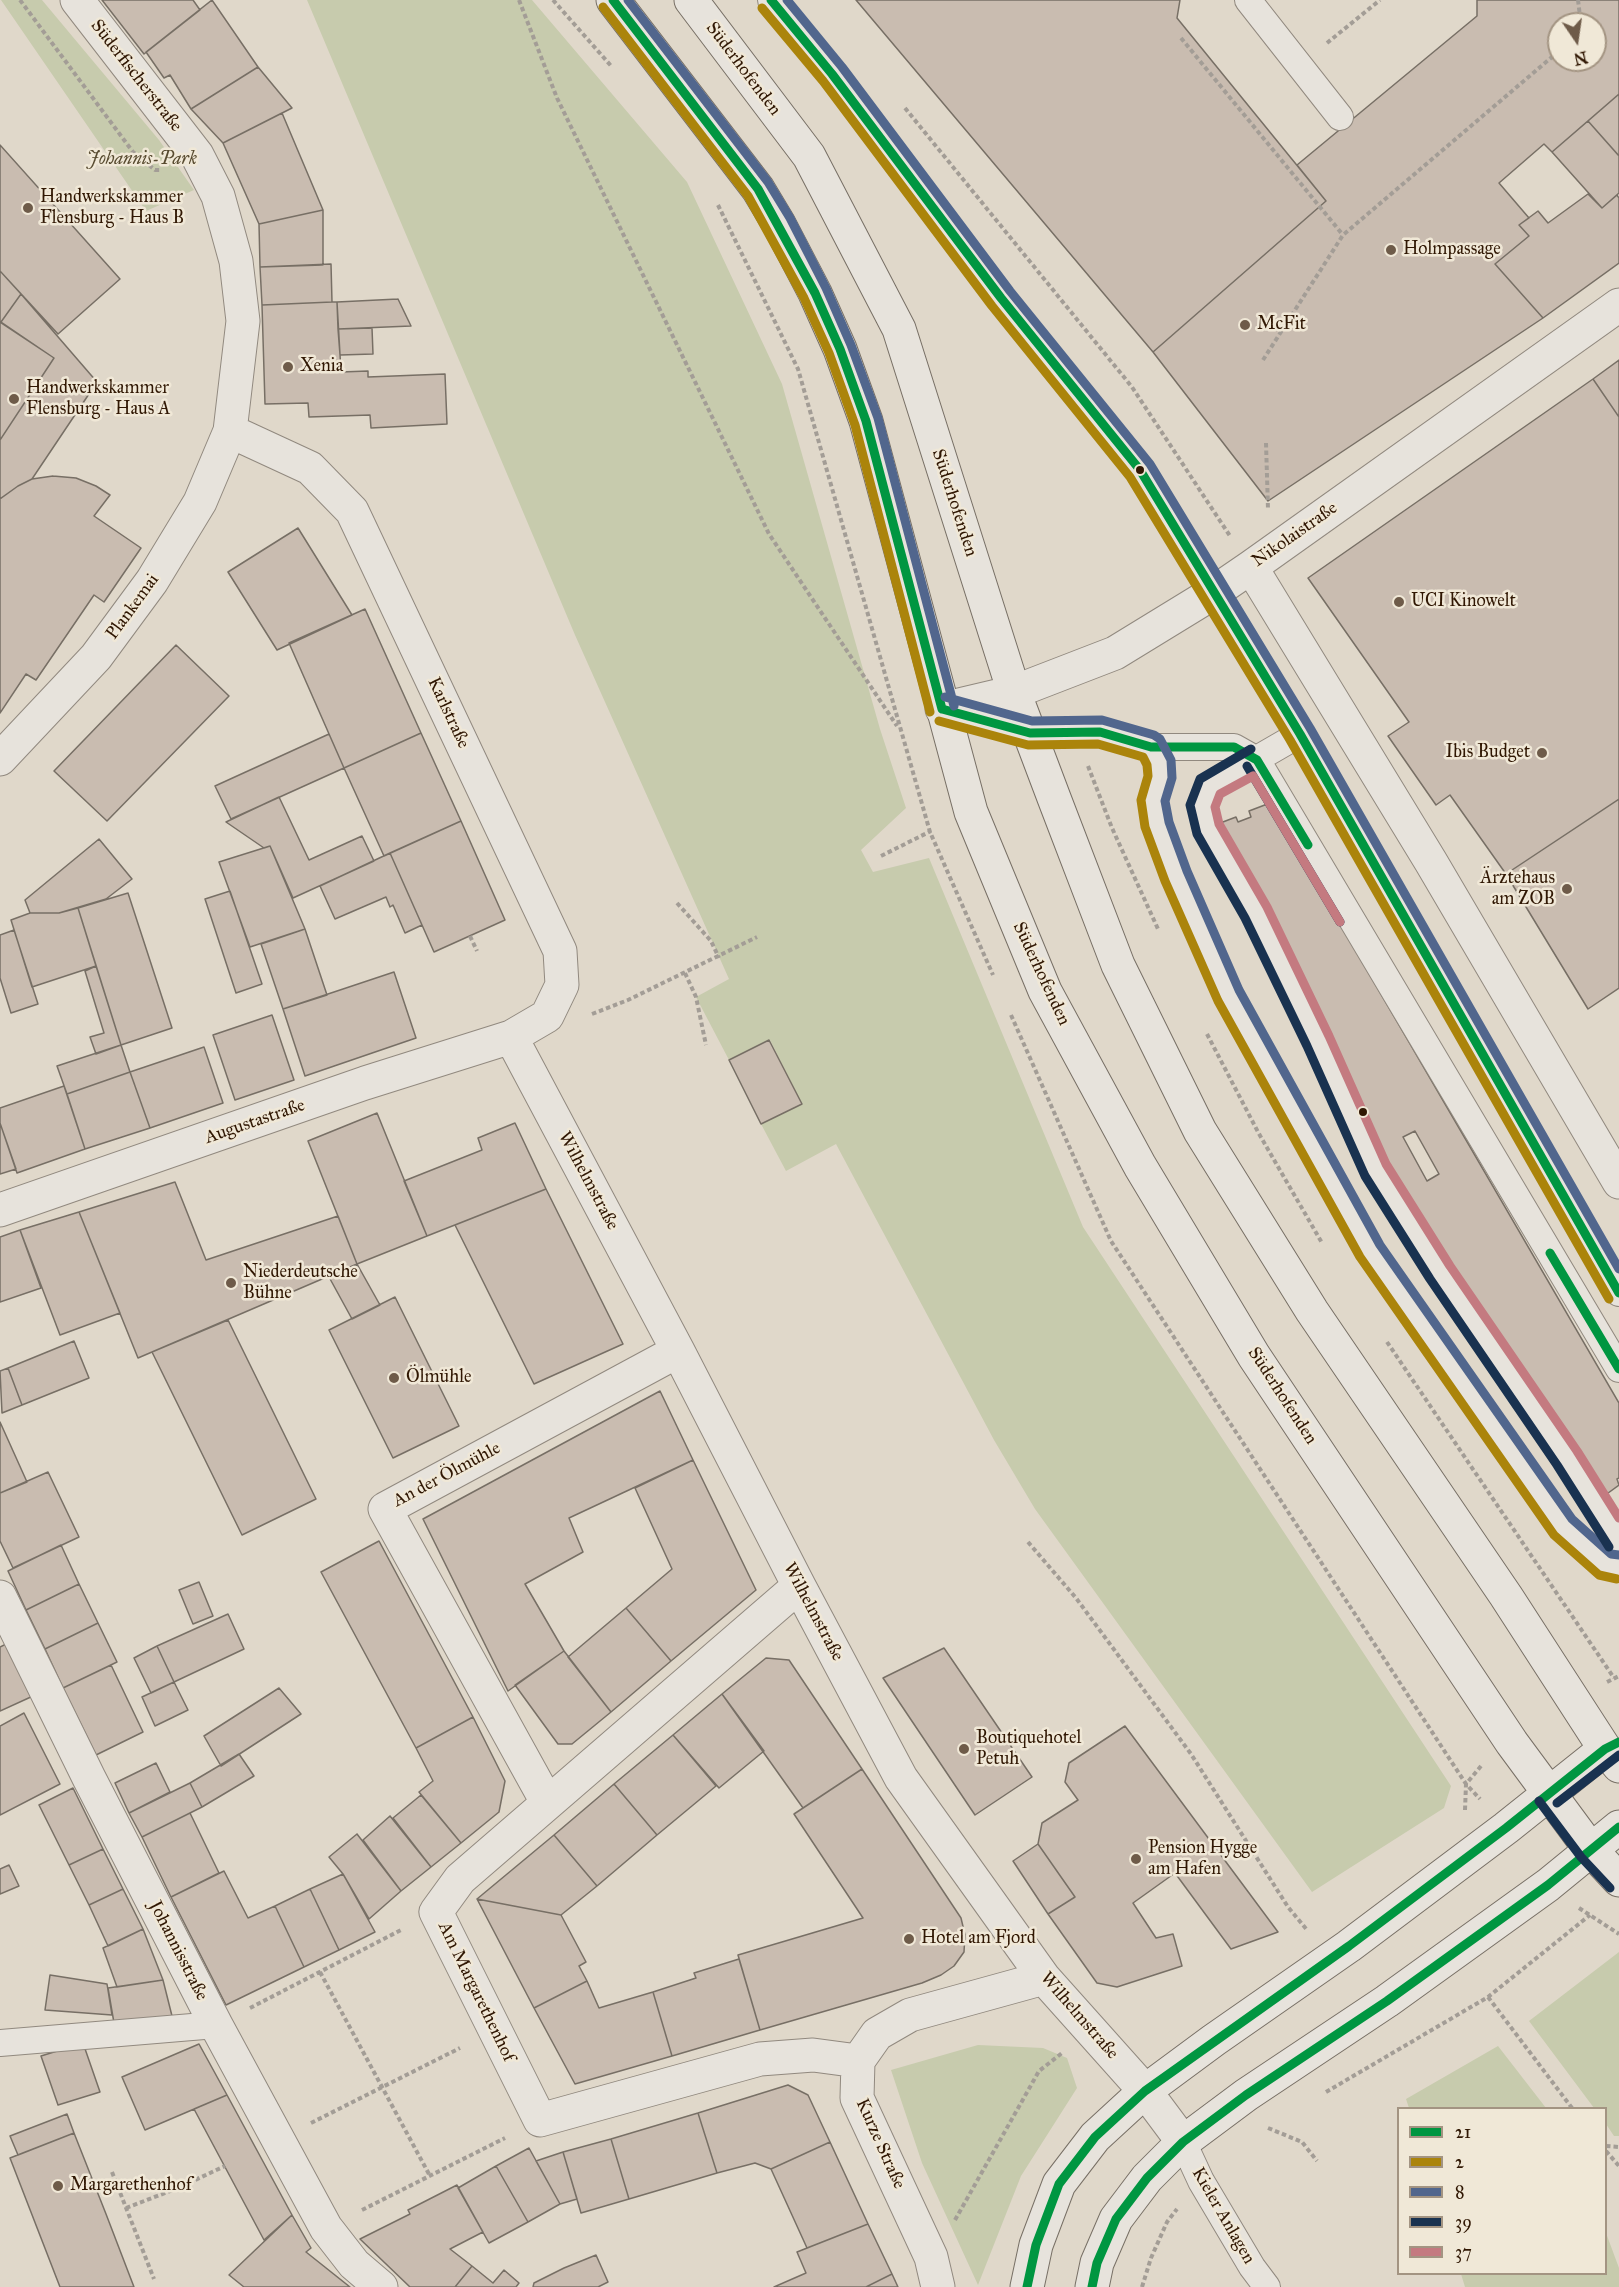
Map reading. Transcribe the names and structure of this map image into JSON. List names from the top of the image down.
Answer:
{
  "streets": {
    "street": [
      "Süderhofenden",
      "Süderfischerstraße",
      "Nikolaistraße",
      "Plankemai",
      "Karlstraße",
      "Augustastraße",
      "Wilhelmstraße",
      "An der Ölmühle",
      "Johannisstraße",
      "Am Margarethenhof",
      "Kurze Straße"
    ],
    "lane": ["Kieler Anlagen"]
  },
  "crossings": [
    ["Süderhofenden", "Nikolaistraße"],
    ["Süderfischerstraße", "Plankemai"],
    ["Süderfischerstraße", "Karlstraße"],
    ["Plankemai", "Karlstraße"],
    ["Augustastraße", "Wilhelmstraße"],
    ["Wilhelmstraße", "An der Ölmühle"],
    ["Wilhelmstraße", "Am Margarethenhof"],
    ["Wilhelmstraße", "Kieler Anlagen"],
    ["An der Ölmühle", "Am Margarethenhof"]
  ],
  "parks": ["Johannis-Park"],
  "places": [
    "Handwerkskammer Flensburg - Haus B",
    "Holmpassage",
    "McFit",
    "Xenia",
    "Handwerkskammer Flensburg - Haus A",
    "UCI Kinowelt",
    "Ibis Budget",
    "Ärztehaus am ZOB",
    "Niederdeutsche Bühne",
    "Ölmühle",
    "Boutiquehotel Petuh",
    "Pension Hygge am Hafen",
    "Hotel am Fjord",
    "Margarethenhof"
  ],
  "lines": [
    "transit line 21",
    "transit line 8",
    "transit line 2",
    "transit line 39",
    "transit line 37"
  ],
  "legend": [
    "21",
    "2",
    "8",
    "39",
    "37"
  ],
  "north": "bottom"
}
